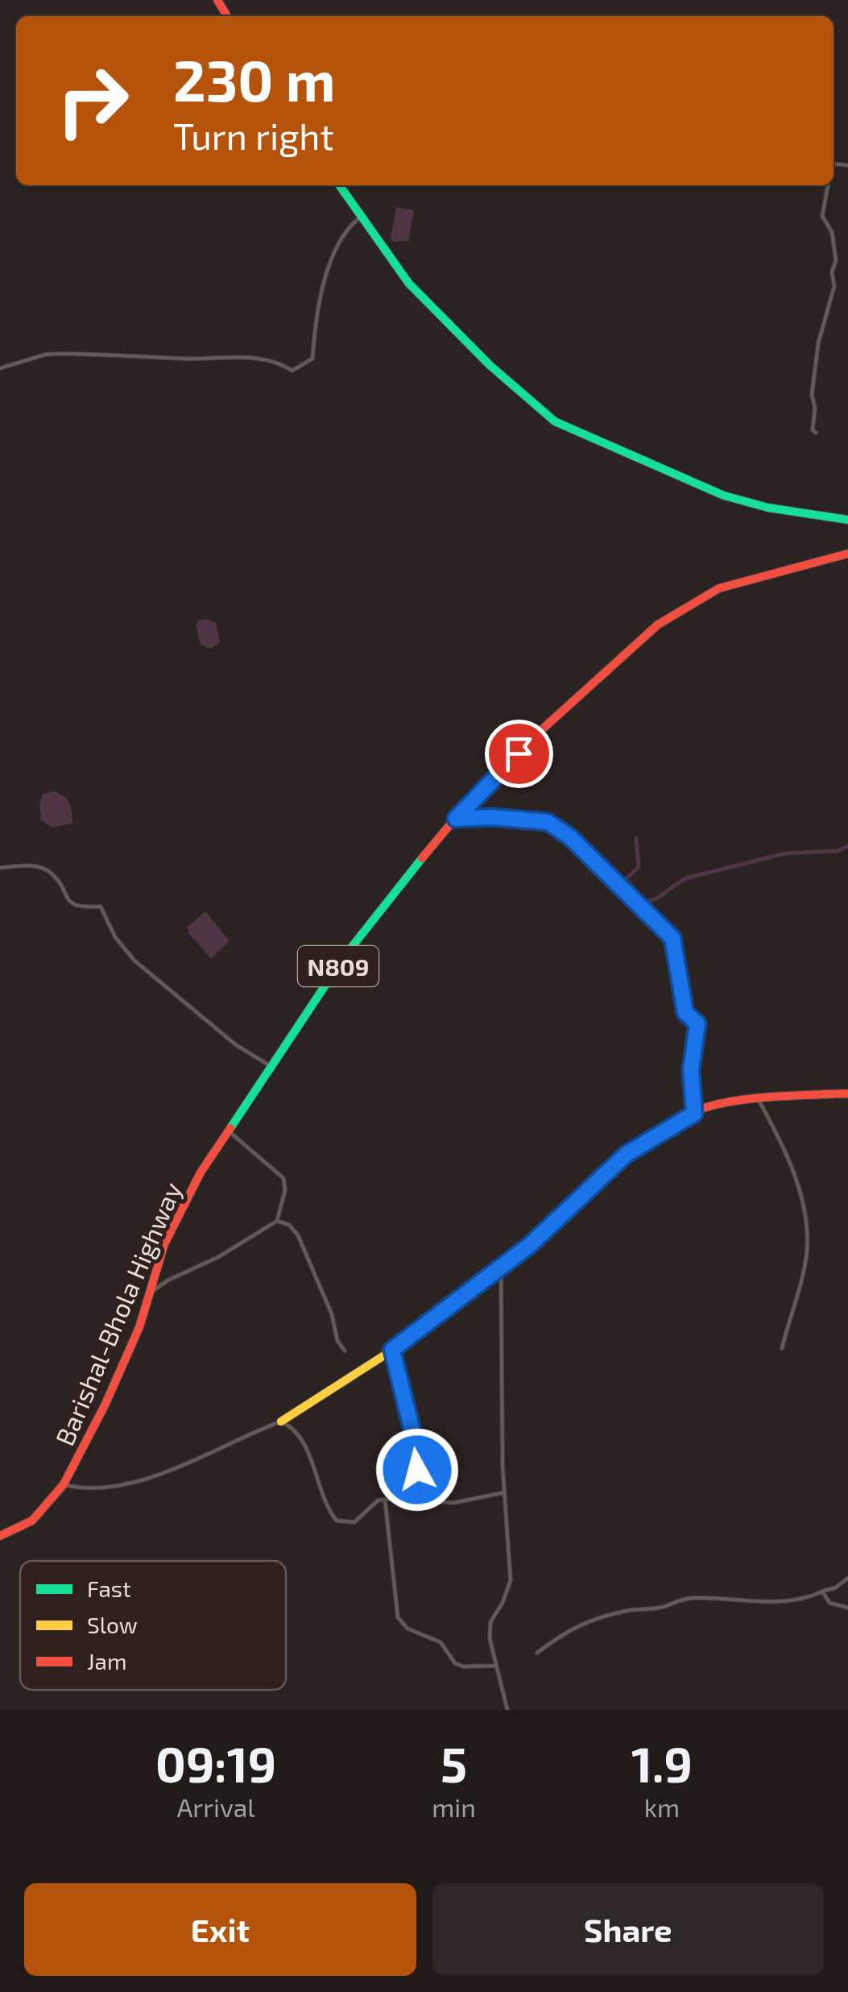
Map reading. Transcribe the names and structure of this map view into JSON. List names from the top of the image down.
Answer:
{
  "streets": {
    "main road": ["N809", "Barishal-Bhola Highway"]
  },
  "legend": ["Fast", "Slow", "Jam"],
  "page": {
    "turn": ["230 m", "Turn right"],
    "eta": [
      "09:19",
      "Arrival",
      "5",
      "min",
      "1.9",
      "km"
    ],
    "buttons": ["Exit", "Share"]
  }
}
